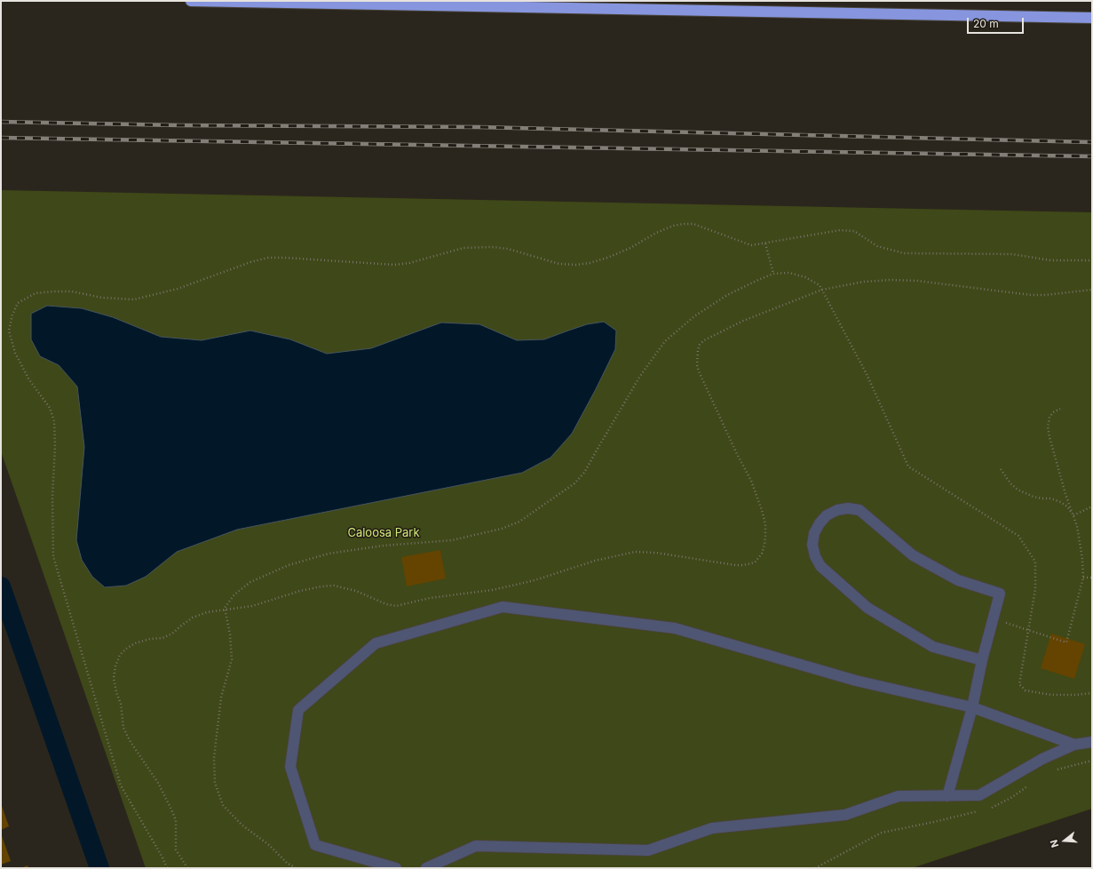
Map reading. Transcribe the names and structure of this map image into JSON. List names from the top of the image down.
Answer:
{
  "parks": ["Caloosa Park"],
  "scale_bar": "20 m",
  "north": "left"
}
